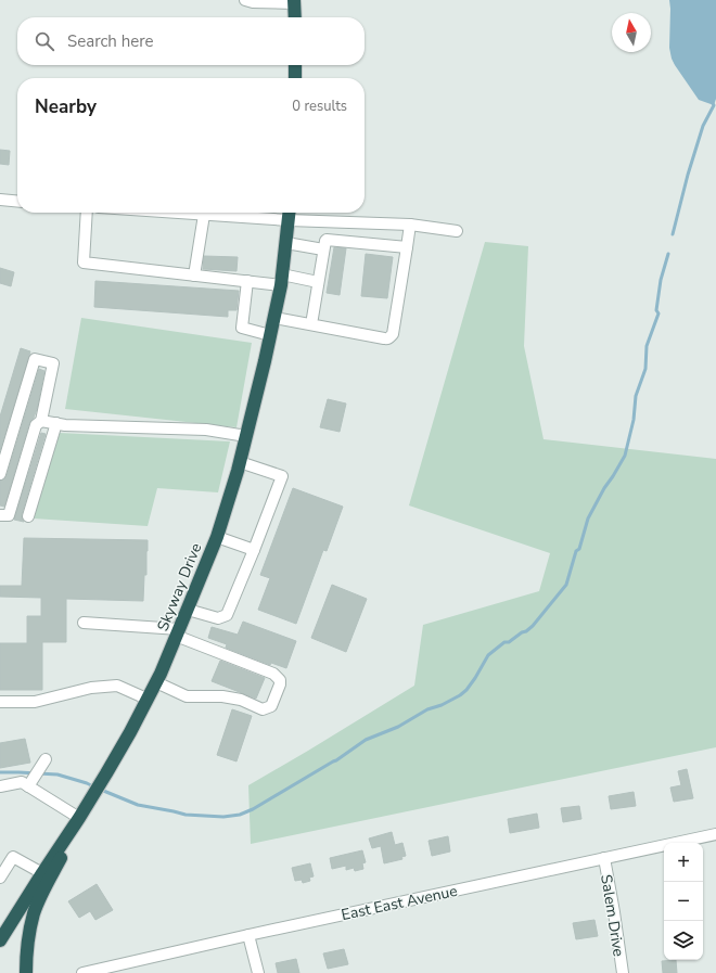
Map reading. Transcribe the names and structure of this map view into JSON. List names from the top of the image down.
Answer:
{
  "streets": {
    "highway": ["Skyway Drive"],
    "street": ["East East Avenue", "Salem Drive"]
  },
  "crossings": [
    ["East East Avenue", "Salem Drive"]
  ],
  "north": "top",
  "page": {
    "search": "Search here",
    "heading": ["Nearby", "0 results"],
    "map_buttons": ["+", "−"]
  }
}
